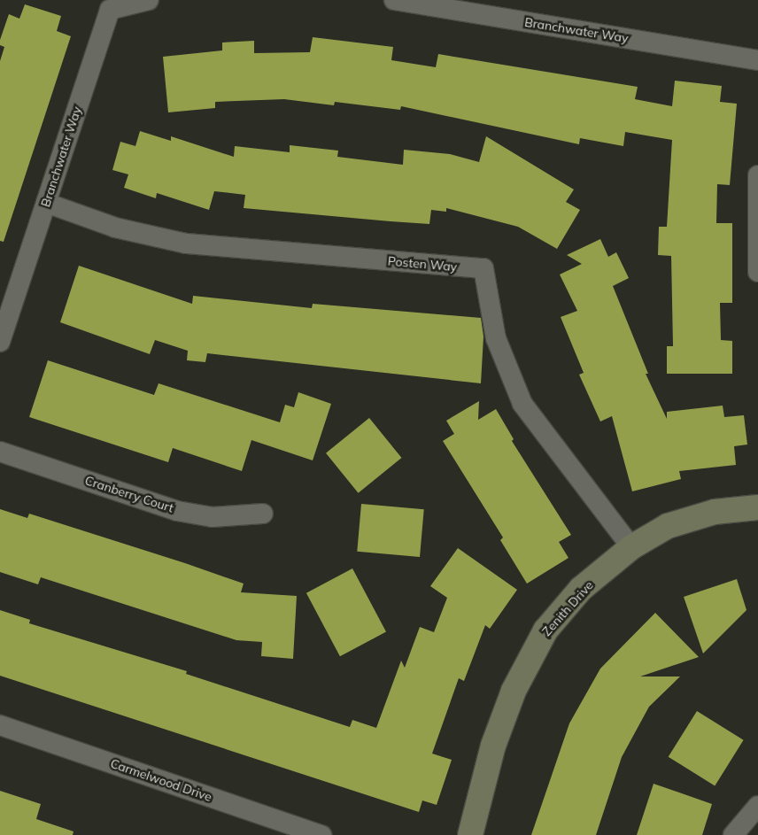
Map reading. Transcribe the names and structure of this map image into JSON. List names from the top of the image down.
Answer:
{
  "streets": {
    "street": [
      "Branchwater Way",
      "Posten Way",
      "Cranberry Court",
      "Zenith Drive",
      "Carmelwood Drive"
    ]
  },
  "crossings": [
    ["Branchwater Way", "Posten Way"],
    ["Posten Way", "Zenith Drive"]
  ]
}
